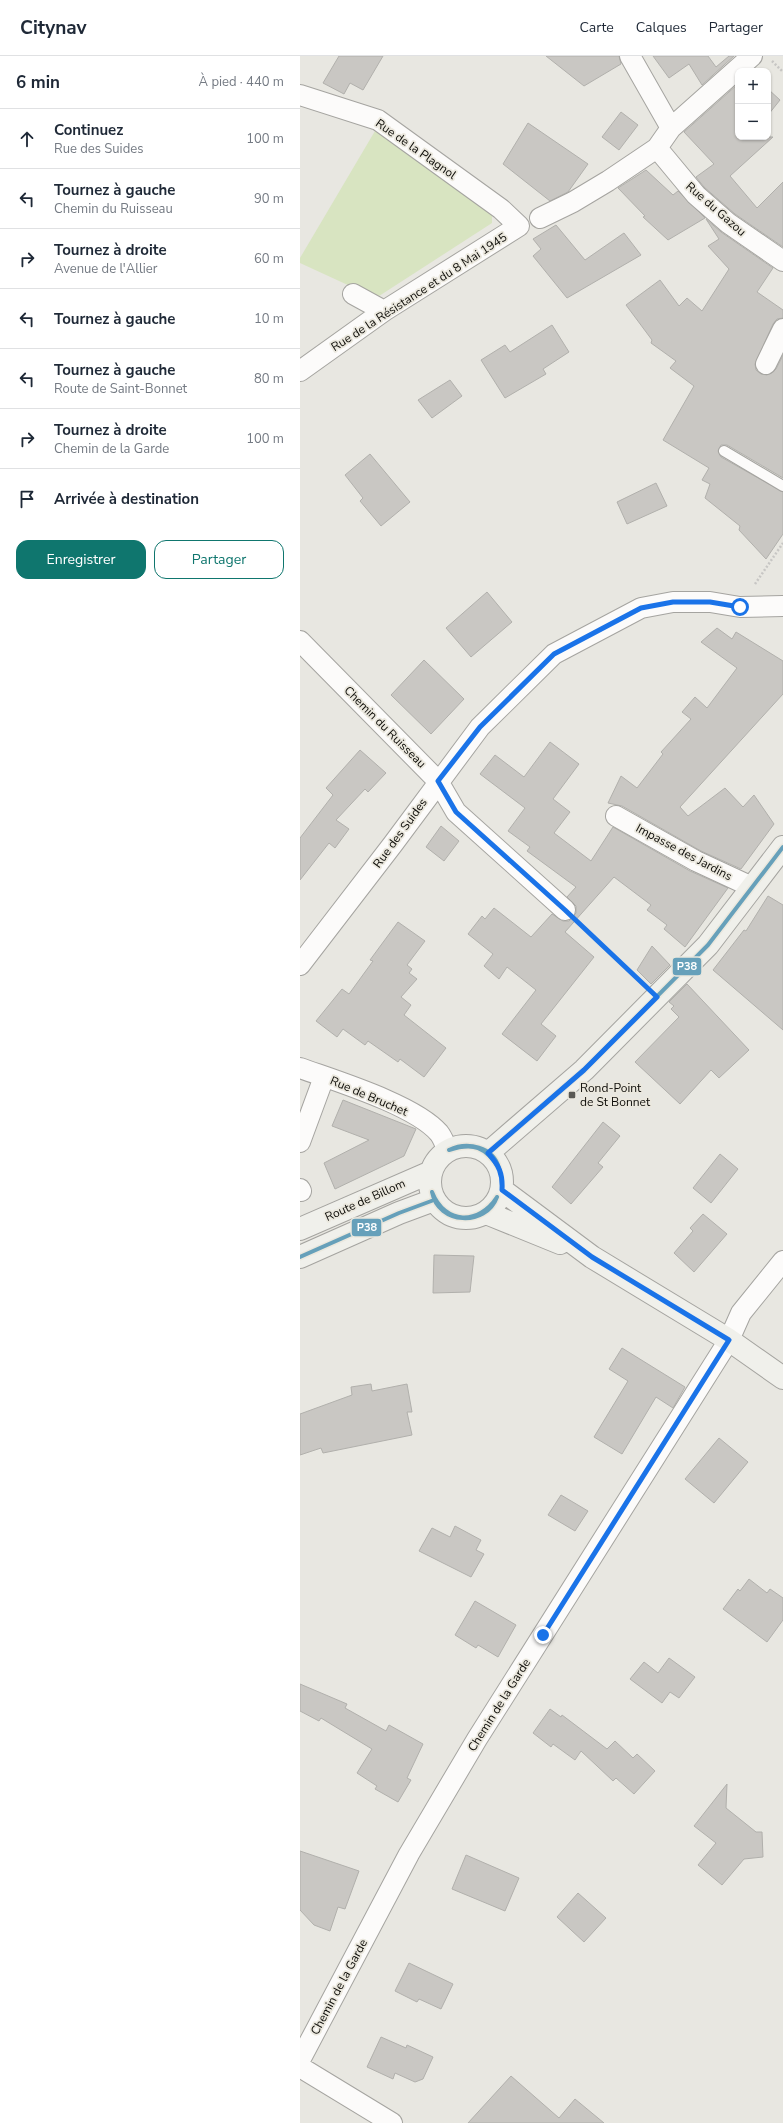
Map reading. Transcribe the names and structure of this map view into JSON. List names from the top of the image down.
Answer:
{
  "streets": {
    "main road": ["Route de Billom"],
    "street": [
      "Rue de la Plagnol",
      "Rue du Gazou",
      "Rue de la Résistance et du 8 Mai 1945",
      "Chemin du Ruisseau",
      "Rue des Suides",
      "Impasse des Jardins",
      "Rue de Bruchet",
      "Chemin de la Garde"
    ]
  },
  "crossings": [
    ["Rue de la Plagnol", "Rue de la Résistance et du 8 Mai 1945"],
    ["Chemin du Ruisseau", "Rue des Suides"],
    ["Rue de Bruchet", "Route de Billom"]
  ],
  "places": {
    "transit": ["Rond-Point de St Bonnet"]
  },
  "lines": ["transit line P38"],
  "page": {
    "header": "Citynav",
    "nav": ["Carte", "Calques", "Partager"],
    "heading": ["6 min", "À pied · 440 m"],
    "map_buttons": ["+", "−"],
    "list": [
      ["Continuez", "Rue des Suides", "100 m"],
      ["Tournez à gauche", "Chemin du Ruisseau", "90 m"],
      ["Tournez à droite", "Avenue de l'Allier", "60 m"],
      ["Tournez à gauche", "10 m"],
      ["Tournez à gauche", "Route de Saint-Bonnet", "80 m"],
      ["Tournez à droite", "Chemin de la Garde", "100 m"],
      "Arrivée à destination"
    ],
    "buttons": ["Enregistrer", "Partager"]
  }
}
